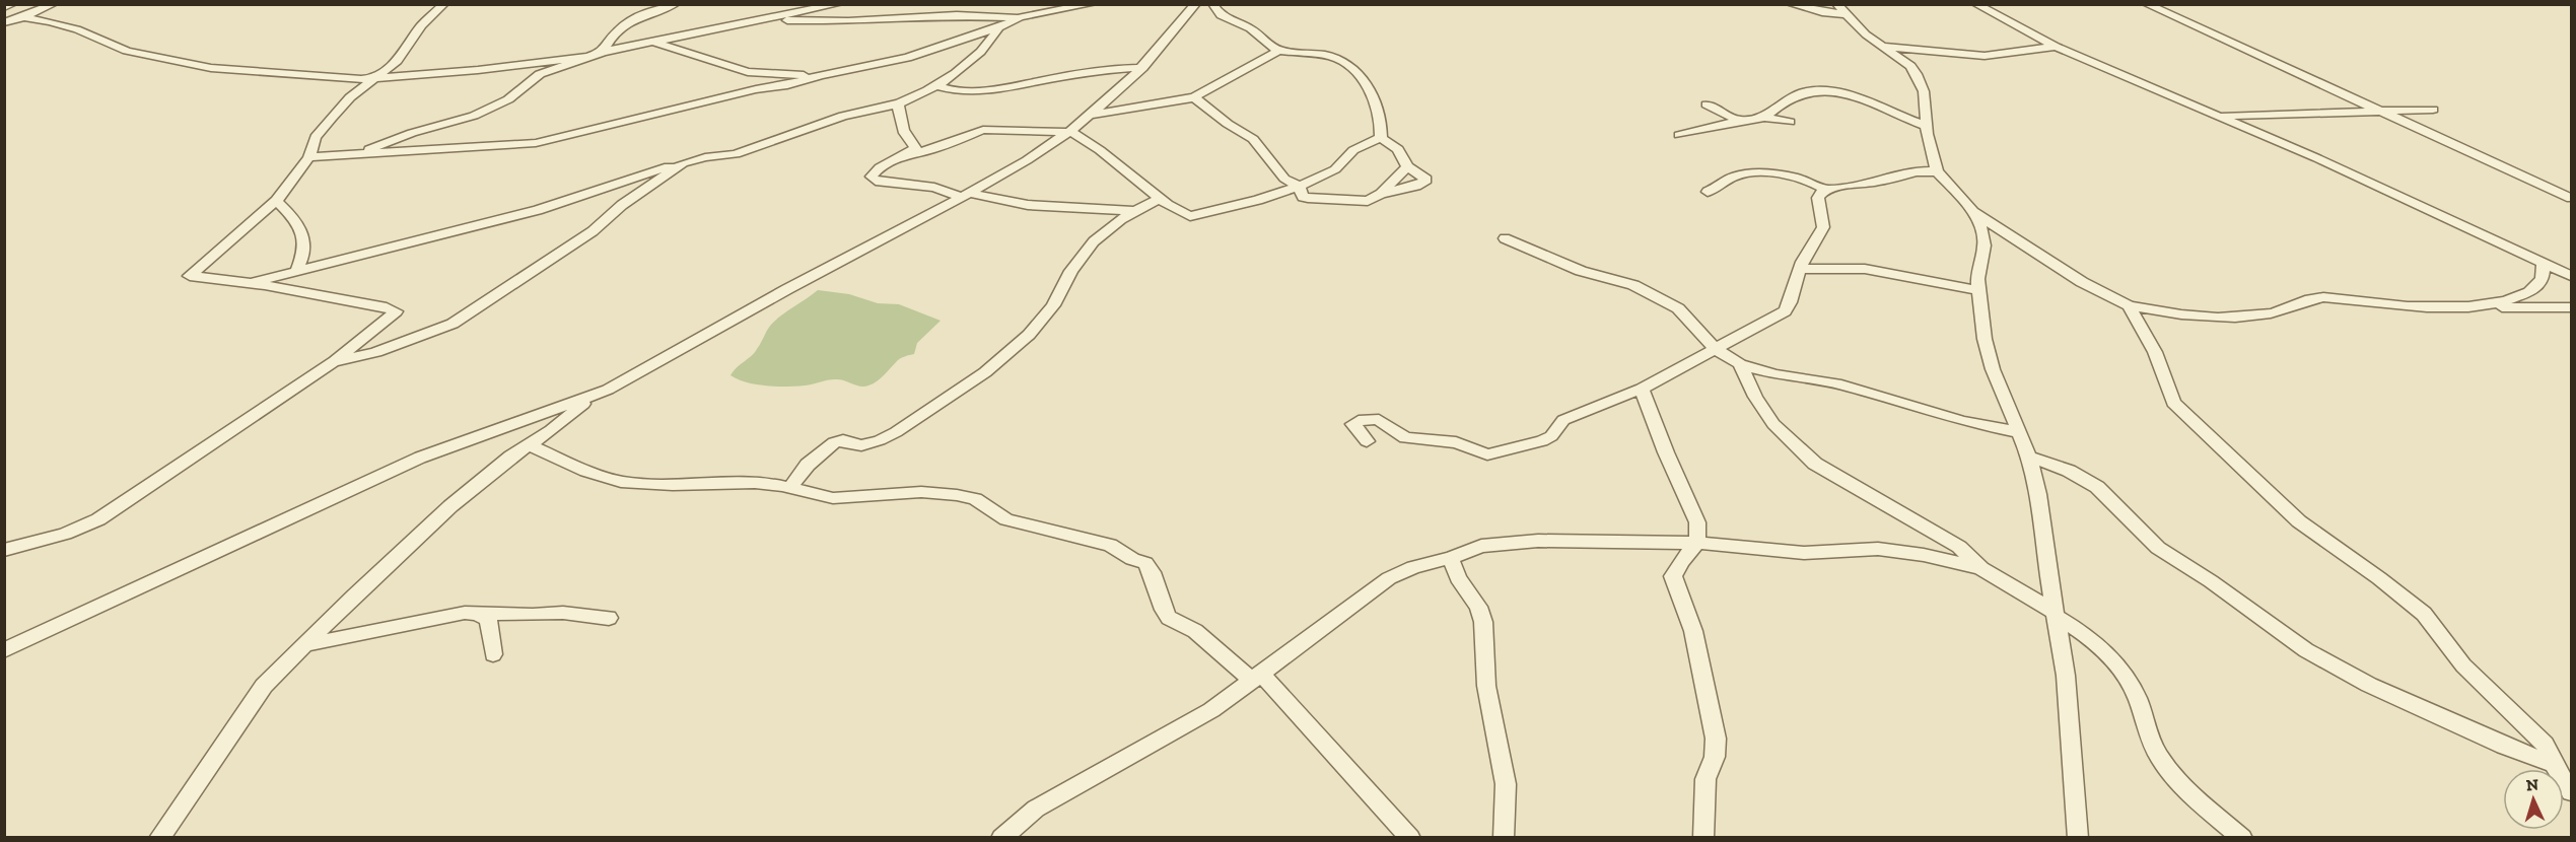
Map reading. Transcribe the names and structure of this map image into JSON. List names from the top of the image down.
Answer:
{
  "north": "top"
}
